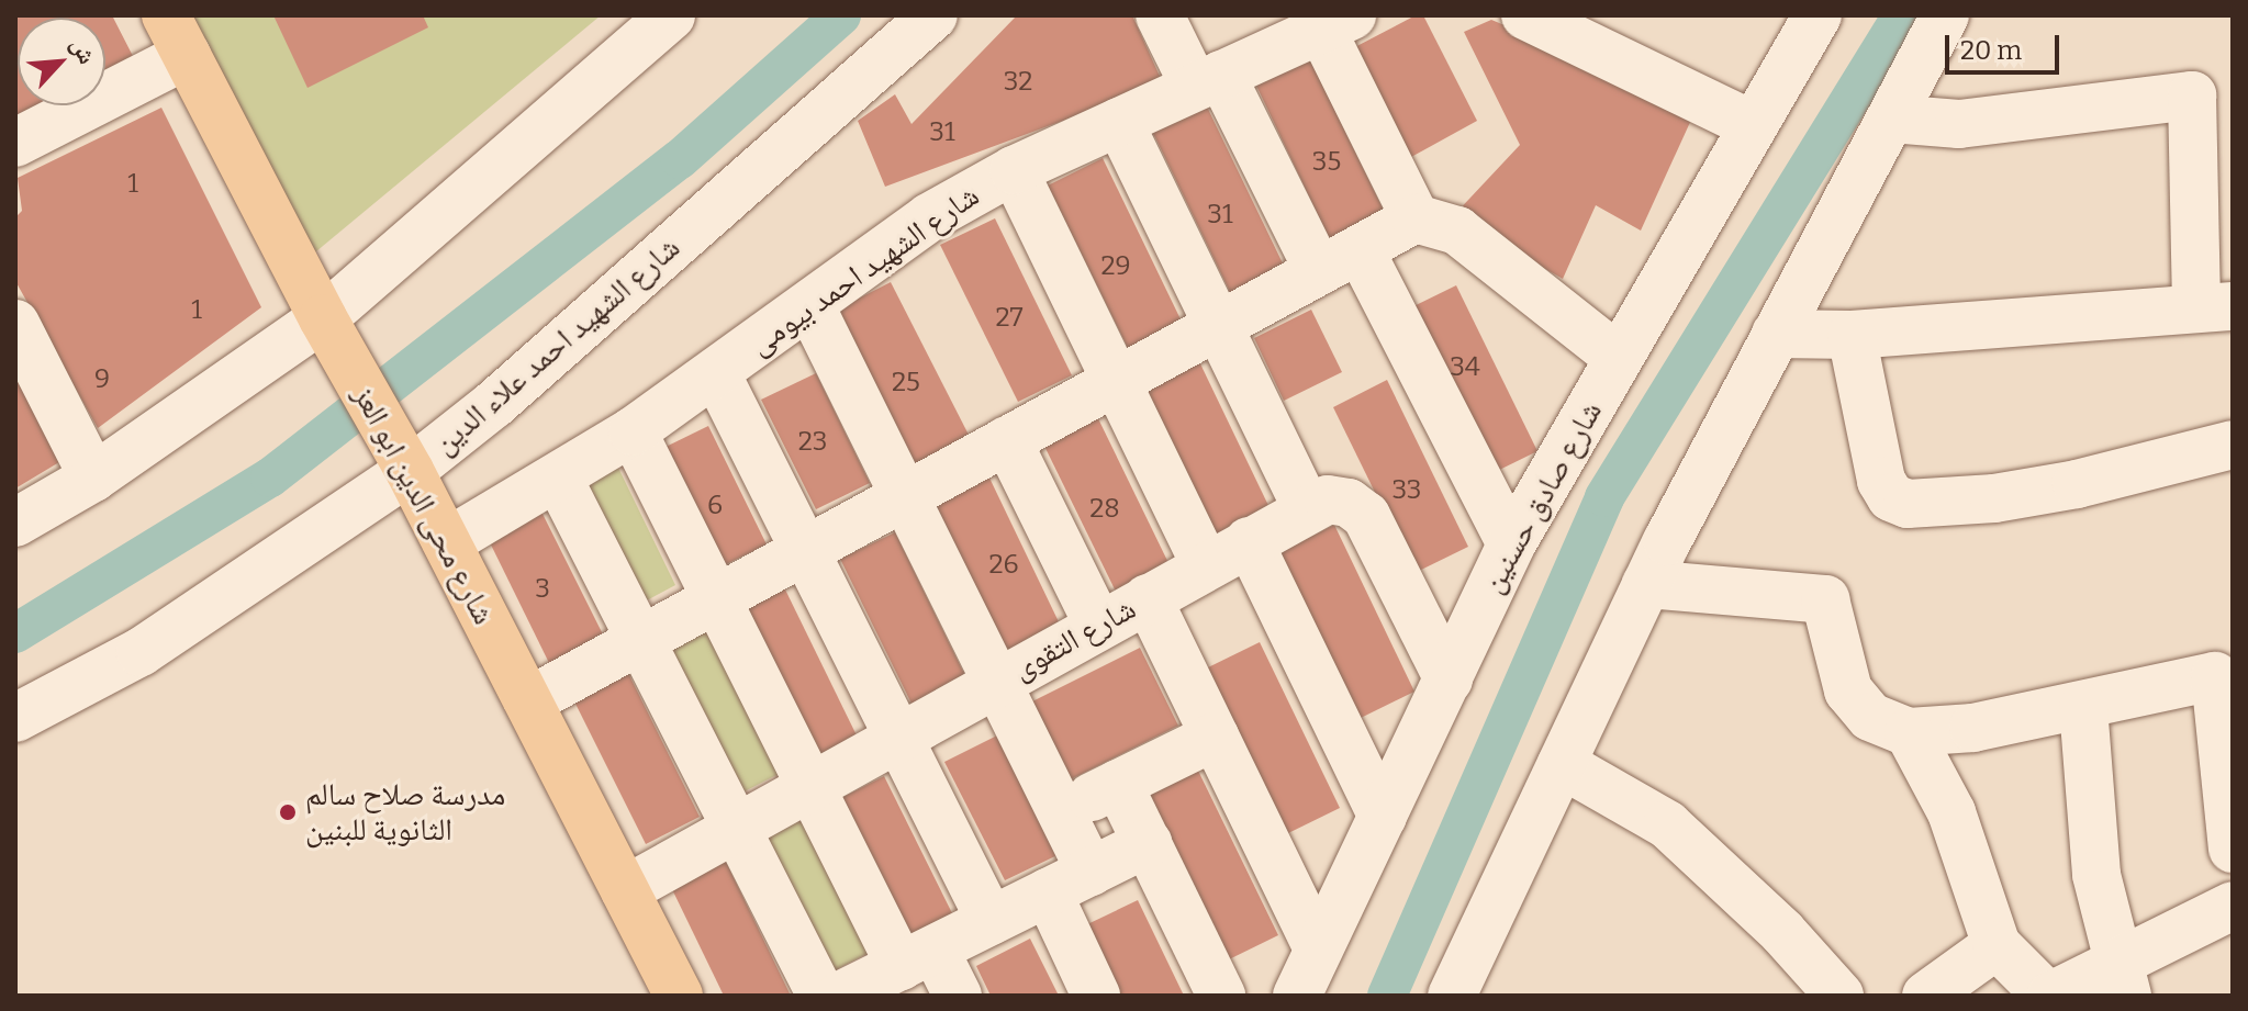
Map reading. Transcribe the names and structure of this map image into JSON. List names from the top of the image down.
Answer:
{
  "streets": {
    "main road": ["شارع محى الدين ابو العز"],
    "street": [
      "شارع الشهيد احمد بيومى",
      "شارع الشهيد احمد علاء الدين",
      "شارع صادق حسنين",
      "شارع التقوى"
    ]
  },
  "crossings": [
    ["شارع الشهيد احمد بيومى", "شارع محى الدين ابو العز"],
    ["شارع الشهيد احمد علاء الدين", "شارع محى الدين ابو العز"],
    ["شارع صادق حسنين", "شارع التقوى"],
    ["شارع محى الدين ابو العز", "شارع التقوى"]
  ],
  "places": ["مدرسة صلاح سالم الثانوية للبنين"],
  "house_numbers": [
    "32",
    "31",
    "35",
    "1",
    "31",
    "29",
    "1",
    "27",
    "34",
    "9",
    "25",
    "23",
    "33",
    "6",
    "28",
    "26",
    "3"
  ],
  "scale_bar": "20 m",
  "north": "top right"
}
